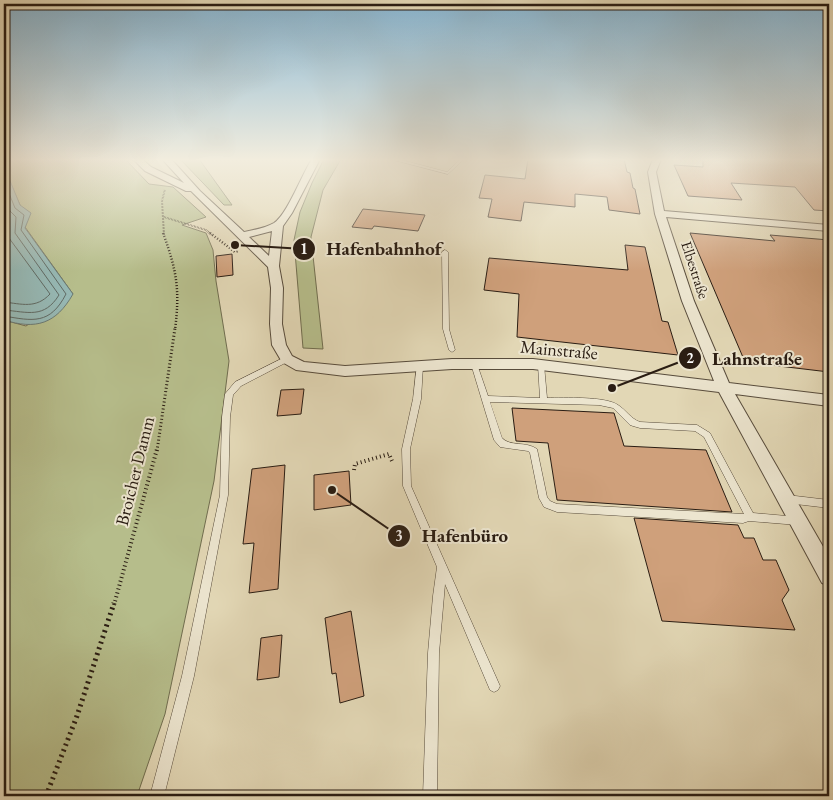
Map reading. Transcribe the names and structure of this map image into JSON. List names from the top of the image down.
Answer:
{
  "streets": {
    "street": ["Elbestraße", "Mainstraße"],
    "path": ["Broicher Damm"]
  },
  "crossings": [
    ["Elbestraße", "Mainstraße"]
  ],
  "places": ["Hafenbahnhof", "Lahnstraße", "Hafenbüro"]
}
